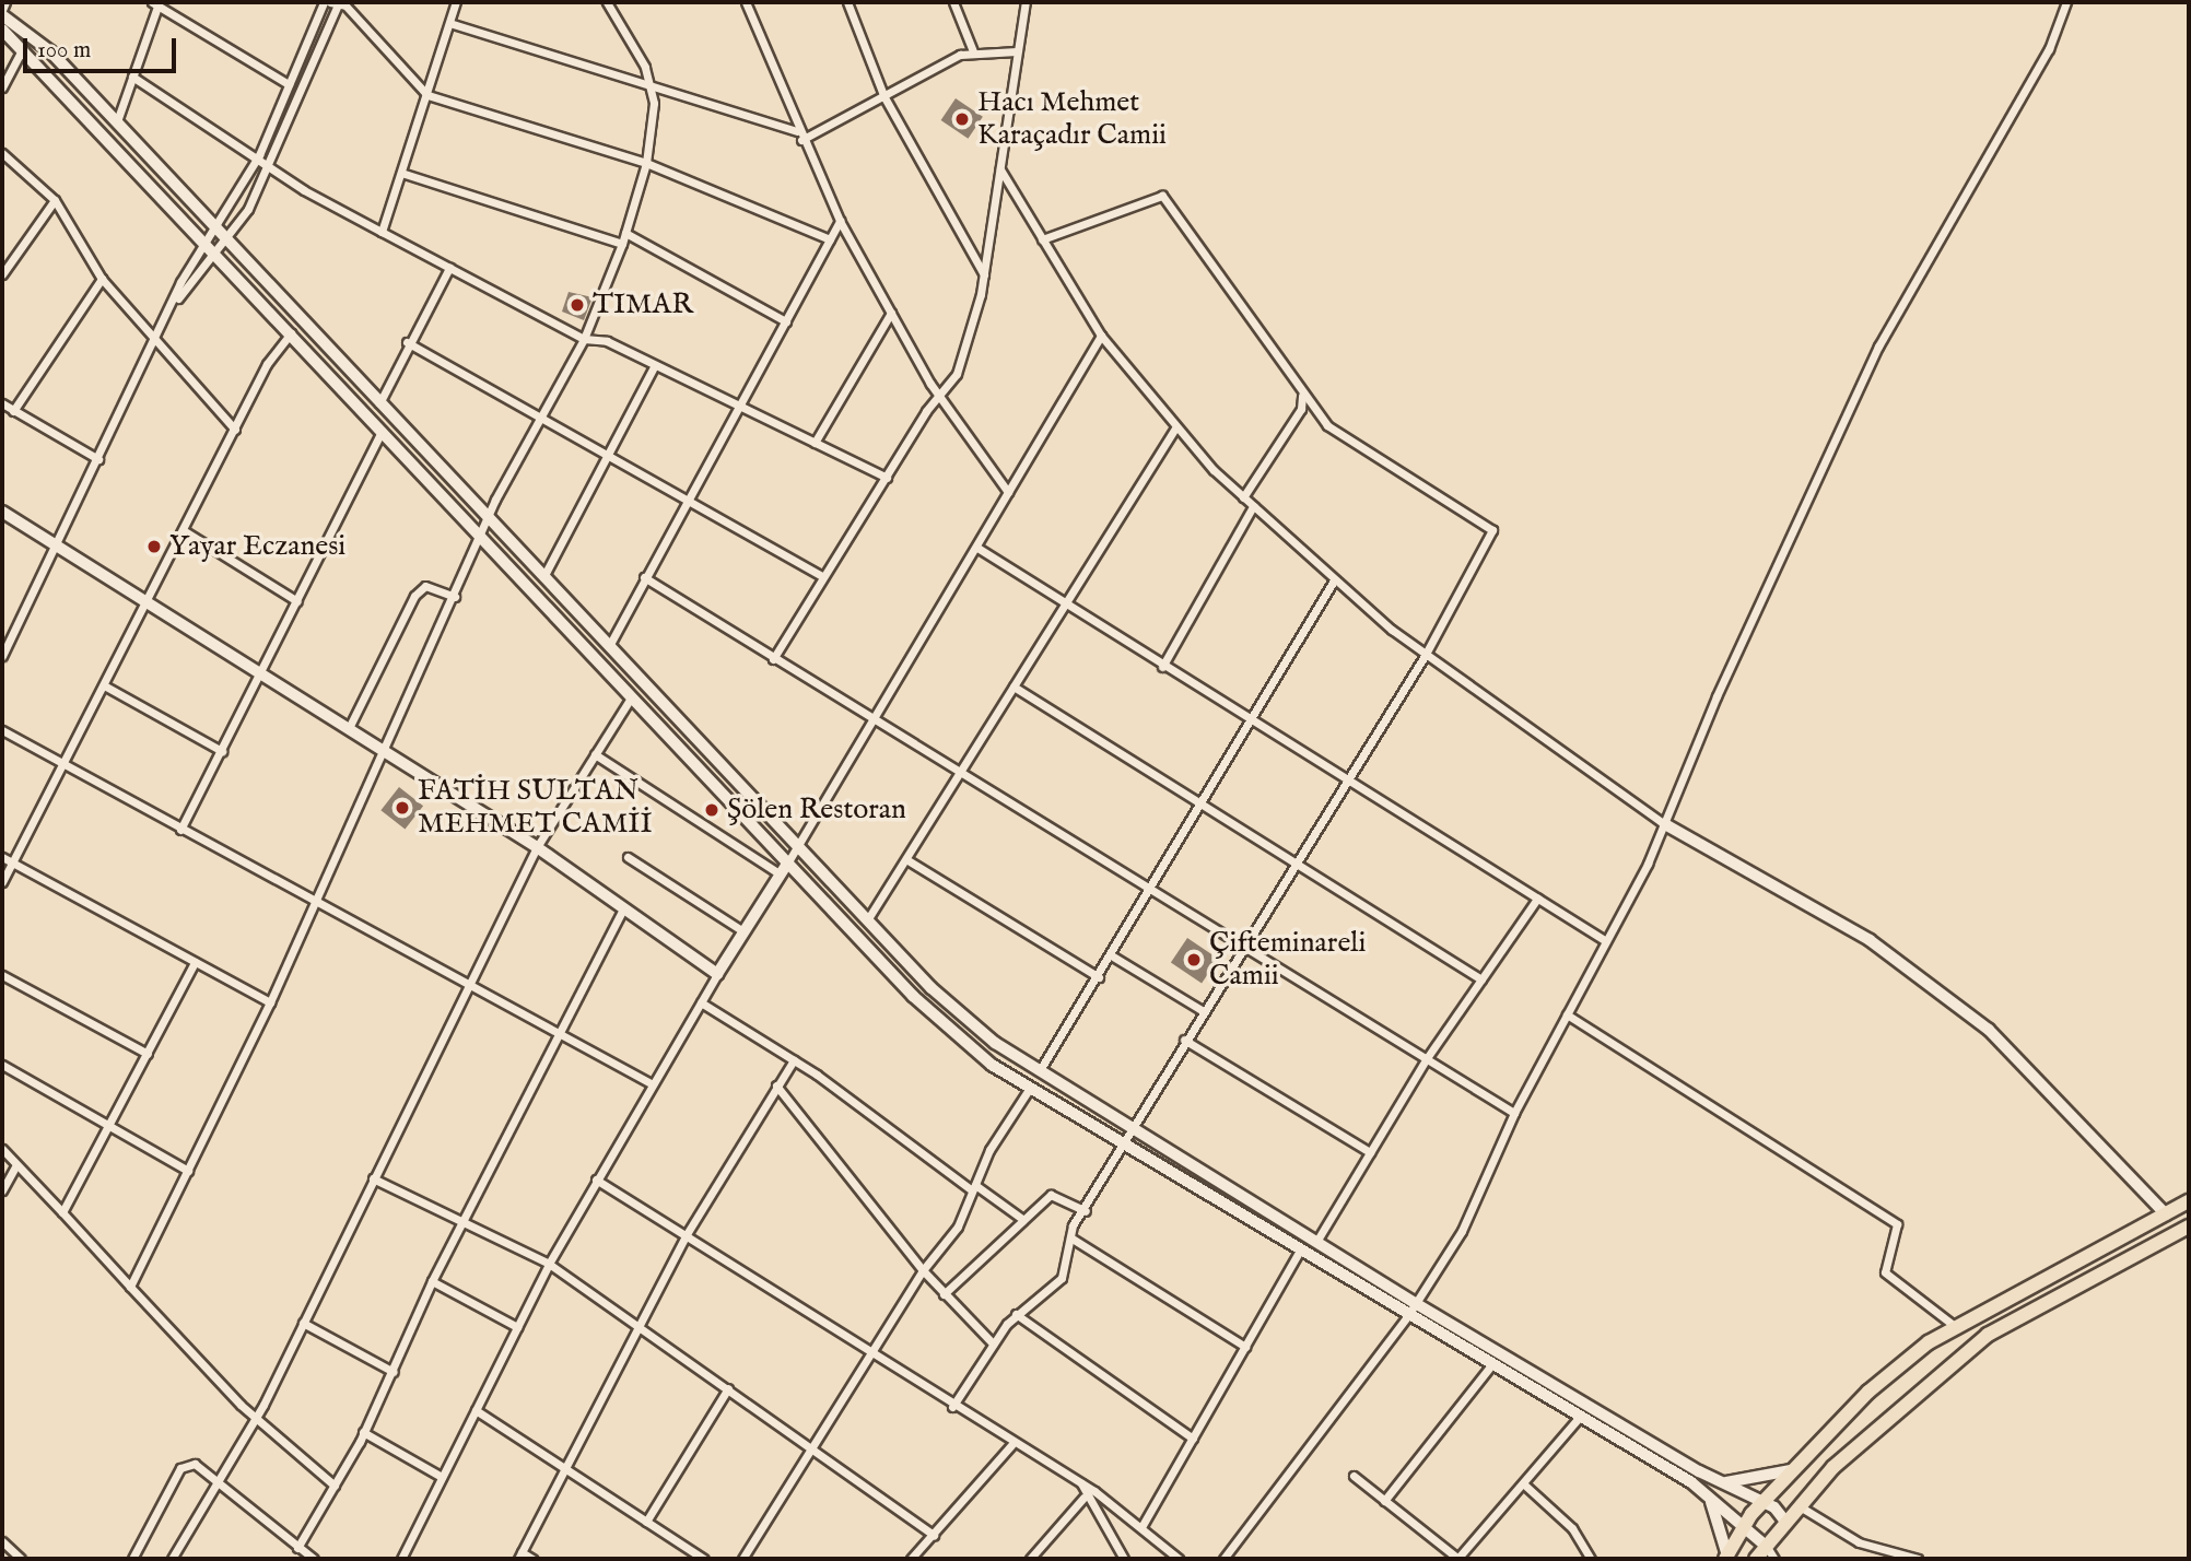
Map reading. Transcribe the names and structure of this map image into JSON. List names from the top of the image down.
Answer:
{
  "places": [
    "Hacı Mehmet Karaçadır Camii",
    "TIMAR",
    "Yayar Eczanesi",
    "FATİH SULTAN MEHMET CAMİİ",
    "Şölen Restoran",
    "Çifteminareli Camii"
  ],
  "scale_bar": "100 m"
}
